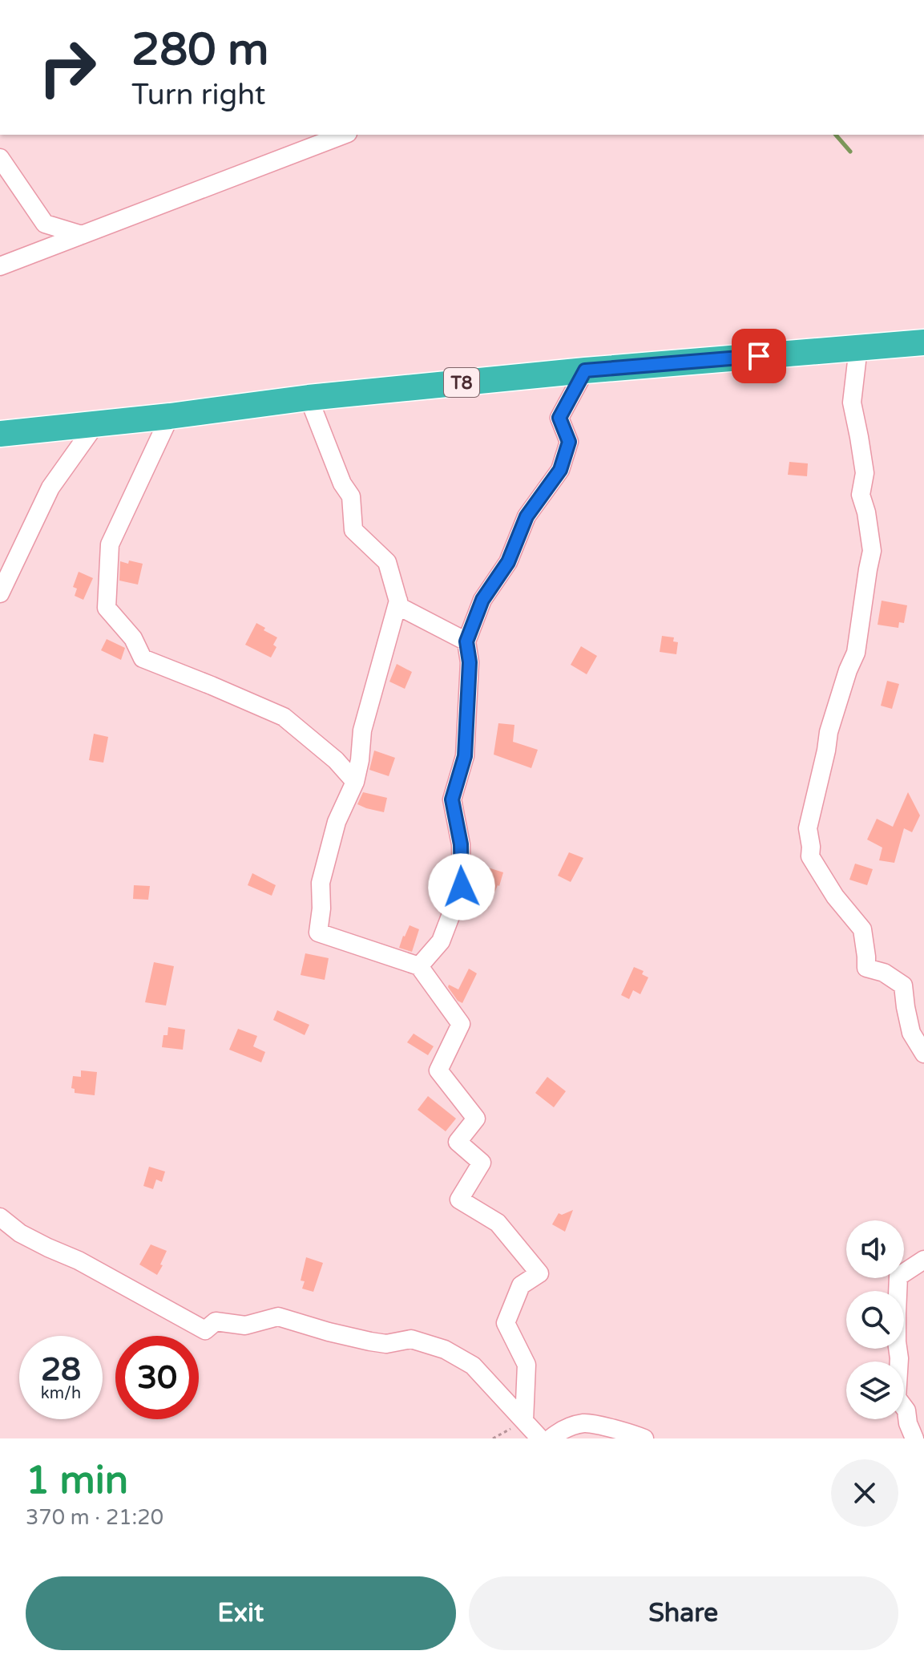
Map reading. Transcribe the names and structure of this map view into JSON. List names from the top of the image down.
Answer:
{
  "streets": {
    "highway": ["T8"]
  },
  "page": {
    "turn": ["280 m", "Turn right"],
    "speed": "28 km/h",
    "limit": "30",
    "heading": ["1 min", "370 m · 21:20"],
    "buttons": ["Exit", "Share"]
  }
}
